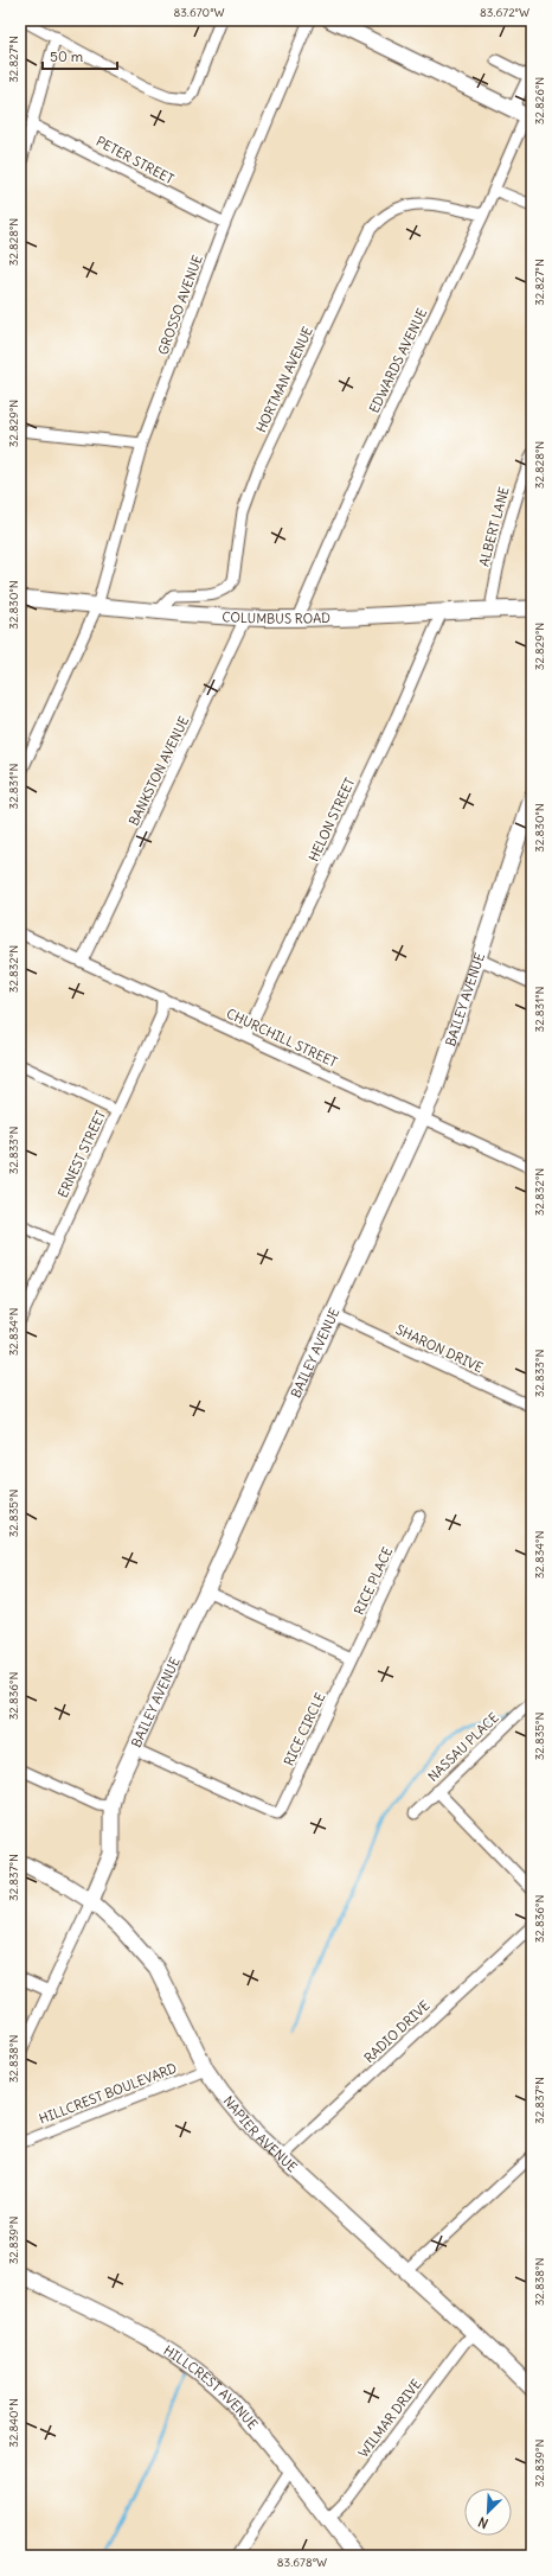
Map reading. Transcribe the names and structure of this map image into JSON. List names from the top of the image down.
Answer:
{
  "streets": {
    "street": [
      "PETER STREET",
      "GROSSO AVENUE",
      "EDWARDS AVENUE",
      "HORTMAN AVENUE",
      "ALBERT LANE",
      "COLUMBUS ROAD",
      "BANKSTON AVENUE",
      "HELON STREET",
      "BAILEY AVENUE",
      "CHURCHILL STREET",
      "ERNEST STREET",
      "SHARON DRIVE",
      "RICE PLACE",
      "RICE CIRCLE",
      "NASSAU PLACE",
      "RADIO DRIVE",
      "HILLCREST BOULEVARD",
      "NAPIER AVENUE",
      "HILLCREST AVENUE",
      "WILMAR DRIVE"
    ]
  },
  "crossings": [
    ["PETER STREET", "GROSSO AVENUE"],
    ["GROSSO AVENUE", "COLUMBUS ROAD"],
    ["EDWARDS AVENUE", "HORTMAN AVENUE"],
    ["EDWARDS AVENUE", "COLUMBUS ROAD"],
    ["HORTMAN AVENUE", "COLUMBUS ROAD"],
    ["ALBERT LANE", "COLUMBUS ROAD"],
    ["COLUMBUS ROAD", "BANKSTON AVENUE"],
    ["COLUMBUS ROAD", "HELON STREET"],
    ["BANKSTON AVENUE", "CHURCHILL STREET"],
    ["HELON STREET", "CHURCHILL STREET"],
    ["BAILEY AVENUE", "CHURCHILL STREET"],
    ["BAILEY AVENUE", "SHARON DRIVE"],
    ["BAILEY AVENUE", "RICE CIRCLE"],
    ["BAILEY AVENUE", "NAPIER AVENUE"],
    ["CHURCHILL STREET", "ERNEST STREET"],
    ["RICE PLACE", "RICE CIRCLE"],
    ["RADIO DRIVE", "NAPIER AVENUE"],
    ["HILLCREST BOULEVARD", "NAPIER AVENUE"],
    ["NAPIER AVENUE", "WILMAR DRIVE"],
    ["HILLCREST AVENUE", "WILMAR DRIVE"]
  ],
  "scale_bar": "50 m",
  "north": "bottom left",
  "coordinates": [
    "83.670°W",
    "83.672°W",
    "32.827°N",
    "32.826°N",
    "32.828°N",
    "32.829°N",
    "32.830°N",
    "32.831°N",
    "32.832°N",
    "32.833°N",
    "32.834°N",
    "32.835°N",
    "32.836°N",
    "32.837°N",
    "32.838°N",
    "32.839°N",
    "32.840°N",
    "83.678°W"
  ]
}
